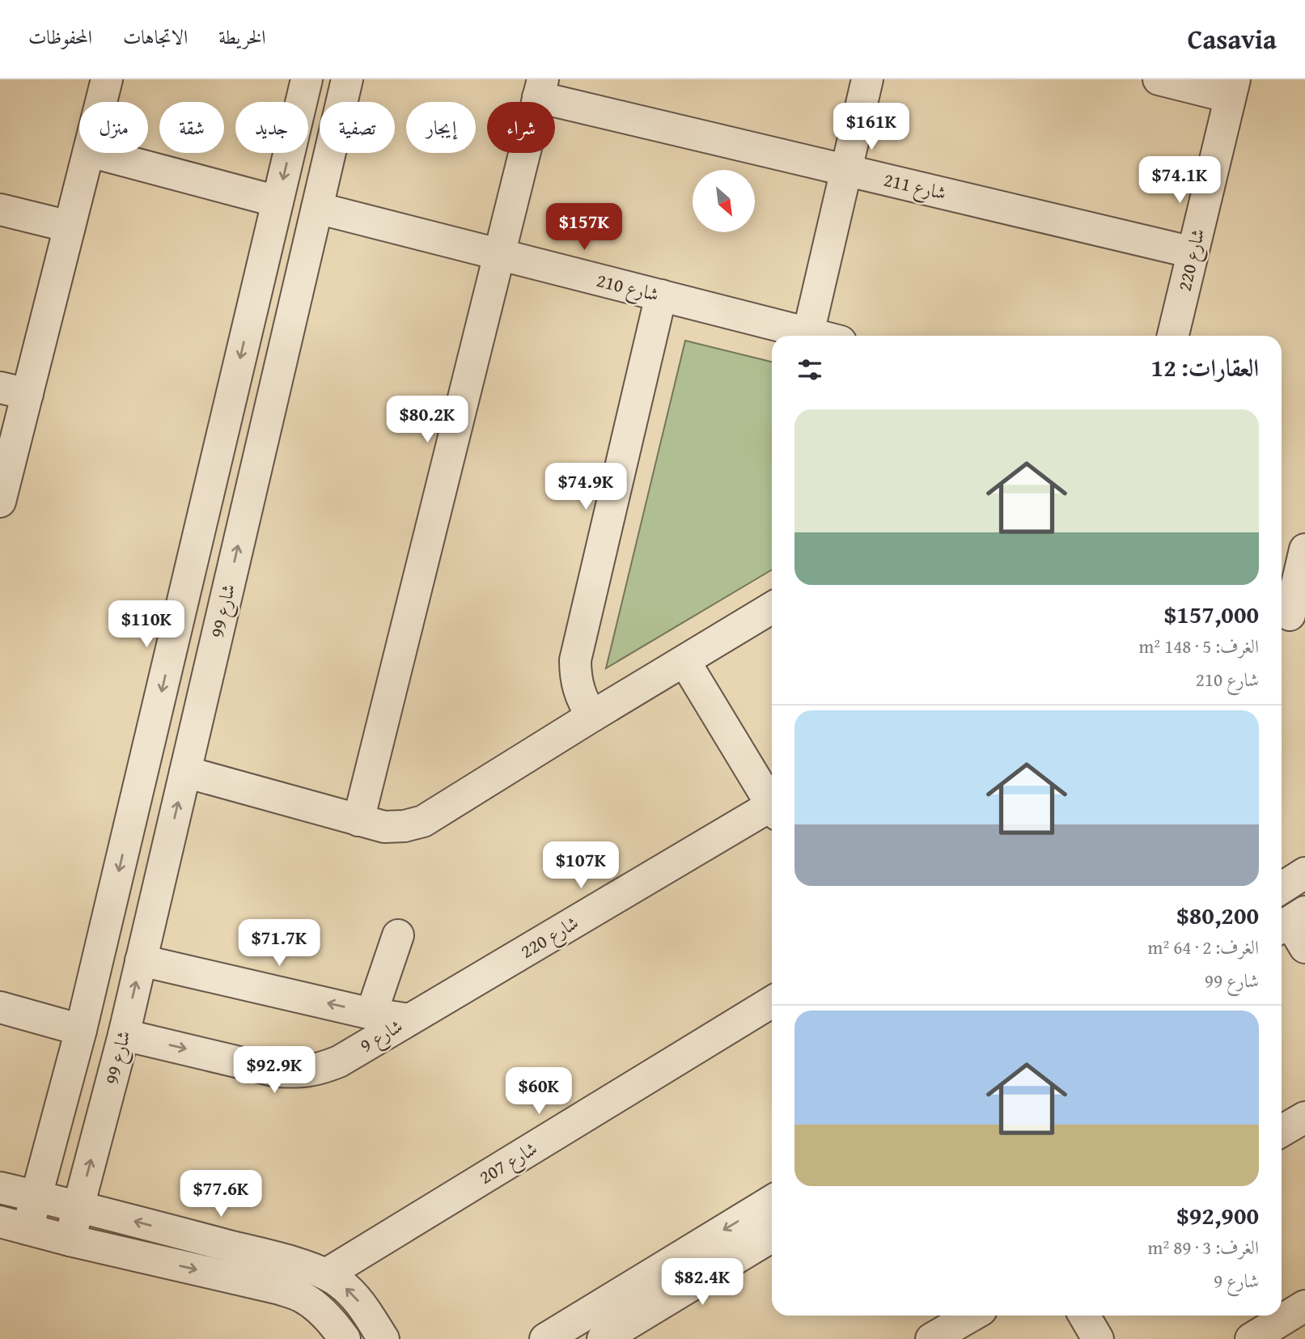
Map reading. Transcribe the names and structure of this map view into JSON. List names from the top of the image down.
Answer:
{
  "streets": {
    "street": [
      "شارع 211",
      "شارع 220",
      "شارع 210",
      "شارع 99",
      "شارع 9",
      "شارع 207"
    ]
  },
  "crossings": [
    ["شارع 211", "شارع 220"],
    ["شارع 220", "شارع 9"],
    ["شارع 210", "شارع 99"],
    ["شارع 99", "شارع 9"]
  ],
  "north": "bottom right",
  "page": {
    "header": "Casavia",
    "nav": ["الخريطة", "الاتجاهات", "المحفوظات"],
    "chip": [
      "شراء",
      "إيجار",
      "تصفية",
      "جديد",
      "شقة",
      "منزل"
    ],
    "price": [
      "$161K",
      "$74.1K",
      "$157K",
      "$80.2K",
      "$74.9K",
      "$110K",
      "$107K",
      "$71.7K",
      "$92.9K",
      "$60K",
      "$77.6K",
      "$82.4K"
    ],
    "heading": "العقارات: 12",
    "list": [
      {
        "name": "$157,000",
        "note": "الغرف: 5 · 148 m² · شارع 210"
      },
      {
        "name": "$80,200",
        "note": "الغرف: 2 · 64 m² · شارع 99"
      },
      {
        "name": "$92,900",
        "note": "الغرف: 3 · 89 m² · شارع 9"
      }
    ]
  }
}
